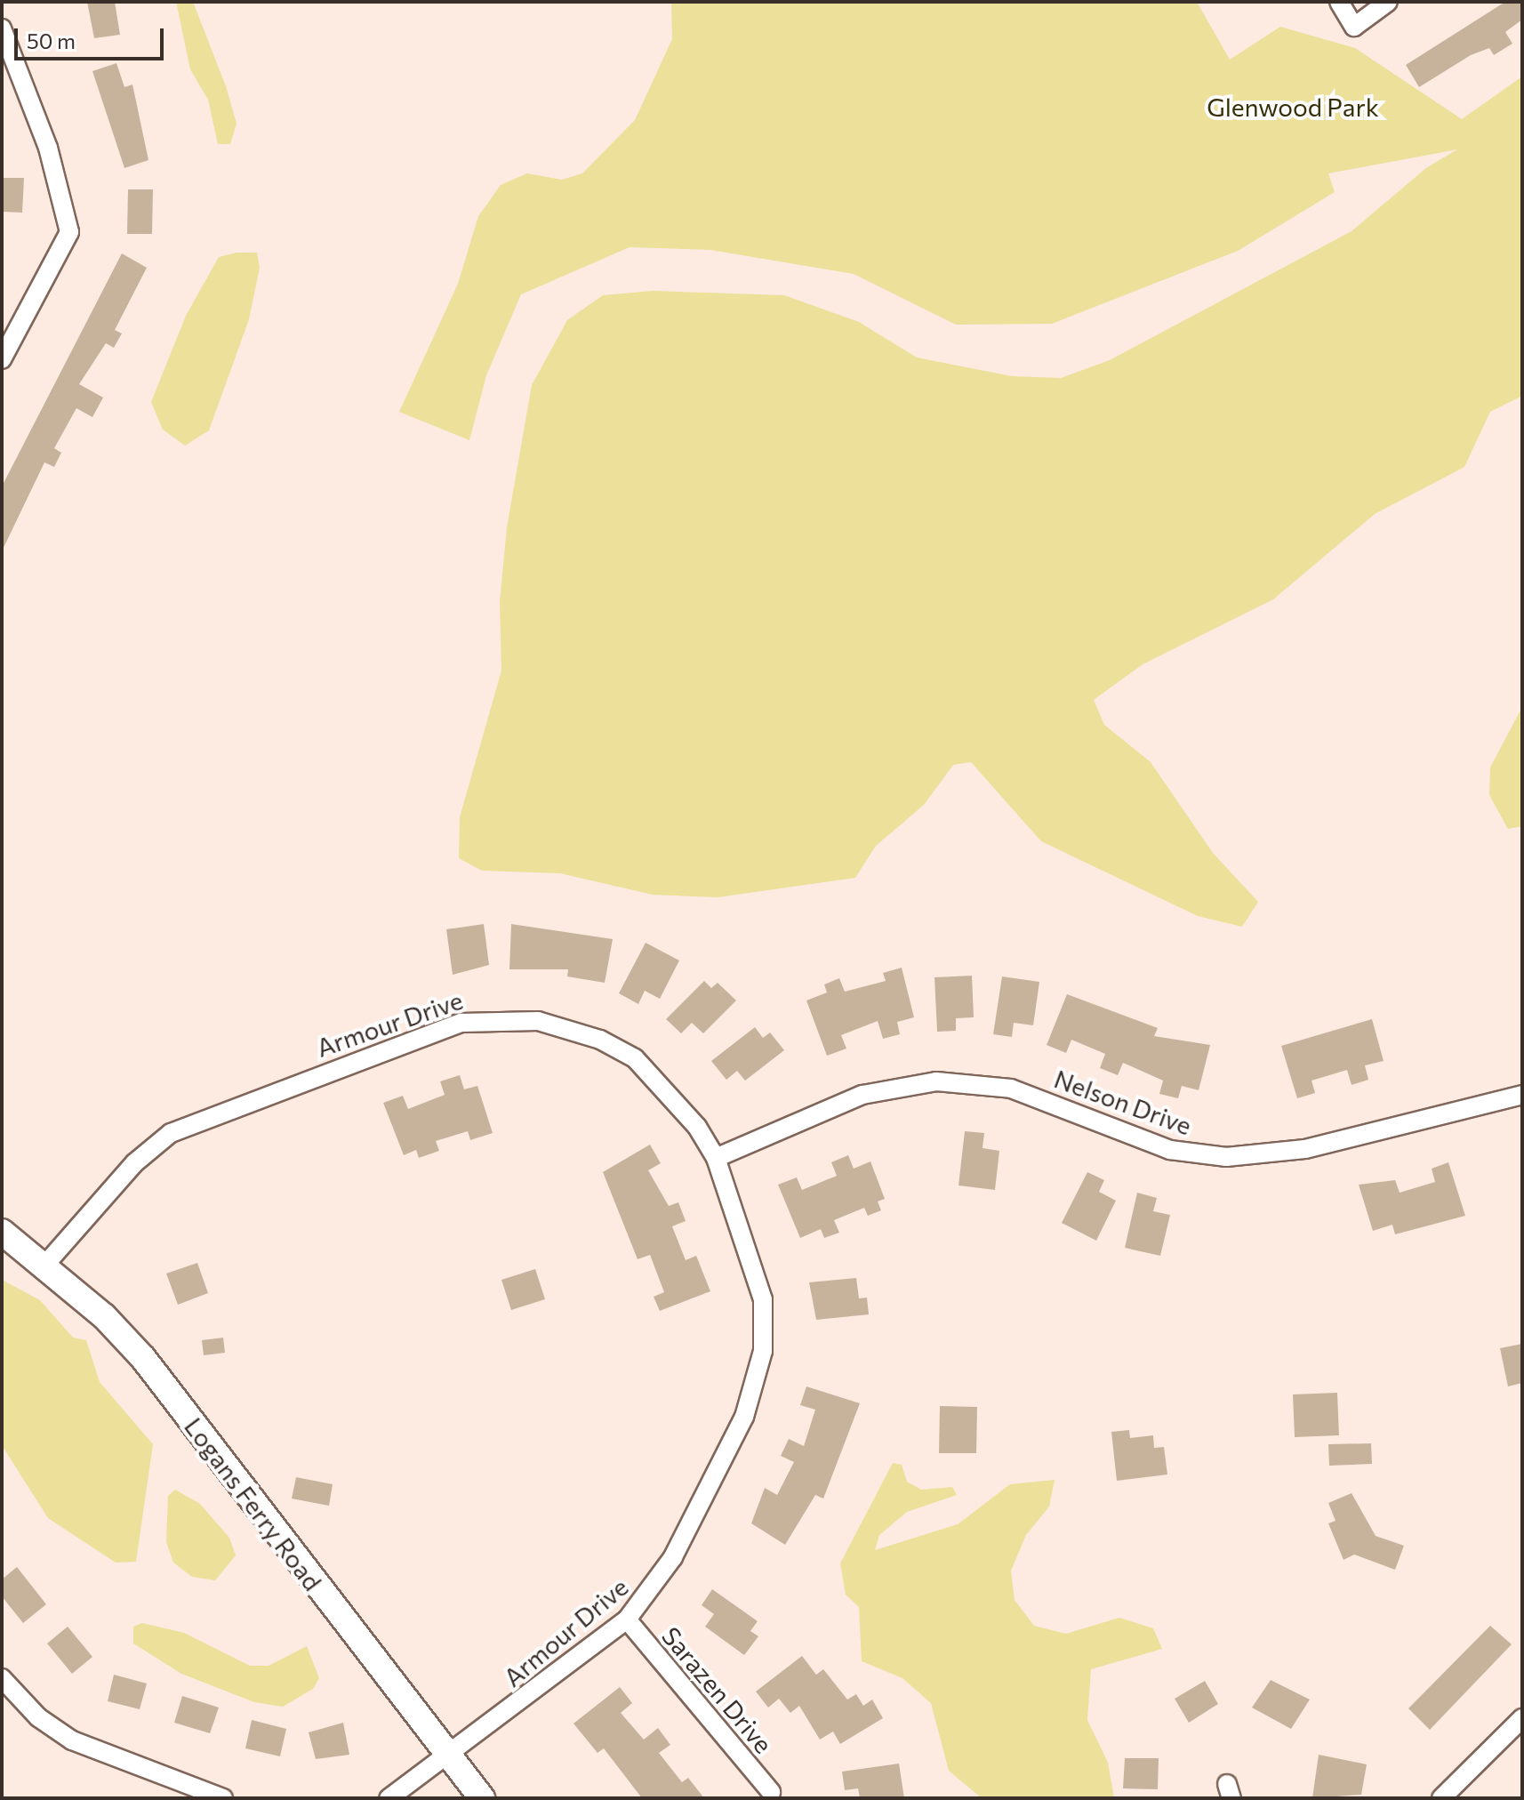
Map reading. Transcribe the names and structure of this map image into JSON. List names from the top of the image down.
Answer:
{
  "streets": {
    "street": [
      "Armour Drive",
      "Nelson Drive",
      "Logans Ferry Road",
      "Sarazen Drive"
    ]
  },
  "crossings": [
    ["Armour Drive", "Nelson Drive"],
    ["Armour Drive", "Logans Ferry Road"],
    ["Armour Drive", "Sarazen Drive"]
  ],
  "parks": ["Glenwood Park"],
  "scale_bar": "50 m"
}
